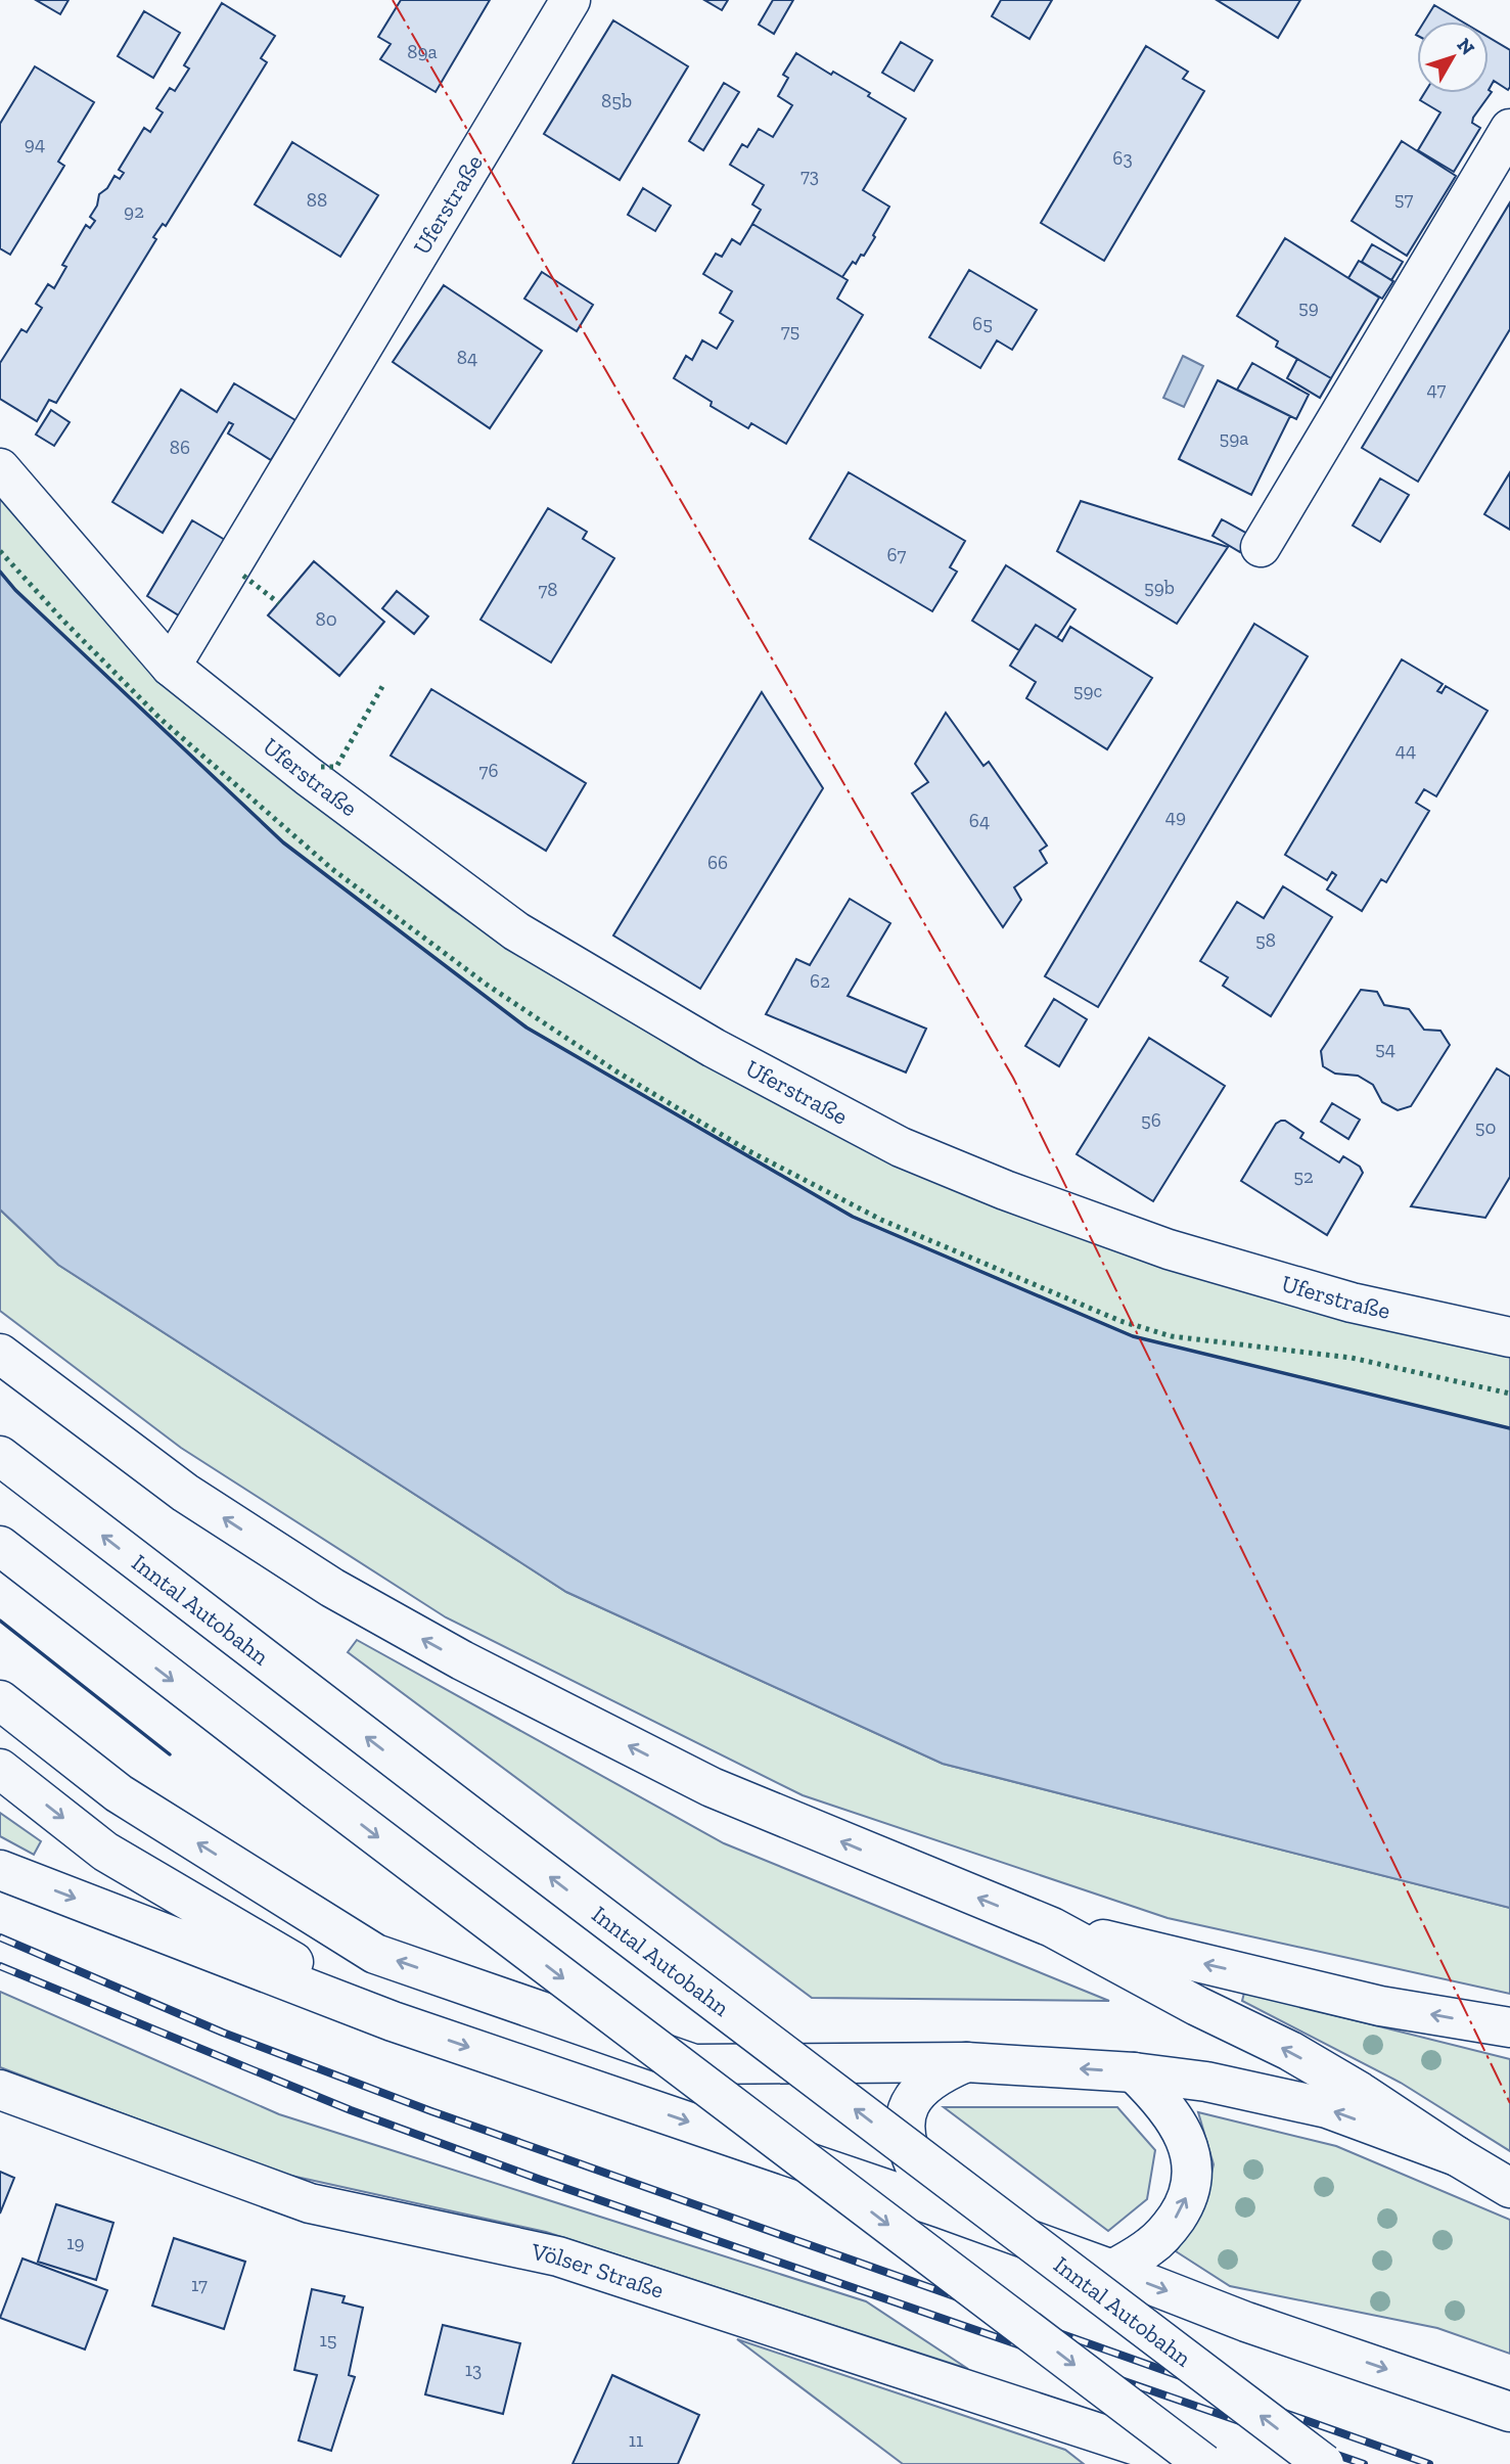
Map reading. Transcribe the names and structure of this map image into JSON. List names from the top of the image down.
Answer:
{
  "streets": {
    "main road": ["Uferstraße", "Inntal Autobahn", "Völser Straße"]
  },
  "house_numbers": [
    "89a",
    "85b",
    "94",
    "63",
    "73",
    "57",
    "88",
    "92",
    "59",
    "65",
    "75",
    "84",
    "47",
    "59a",
    "86",
    "67",
    "59b",
    "78",
    "80",
    "59c",
    "44",
    "76",
    "49",
    "64",
    "66",
    "58",
    "62",
    "54",
    "56",
    "50",
    "52",
    "19",
    "17",
    "15",
    "13",
    "11"
  ],
  "north": "top right"
}
